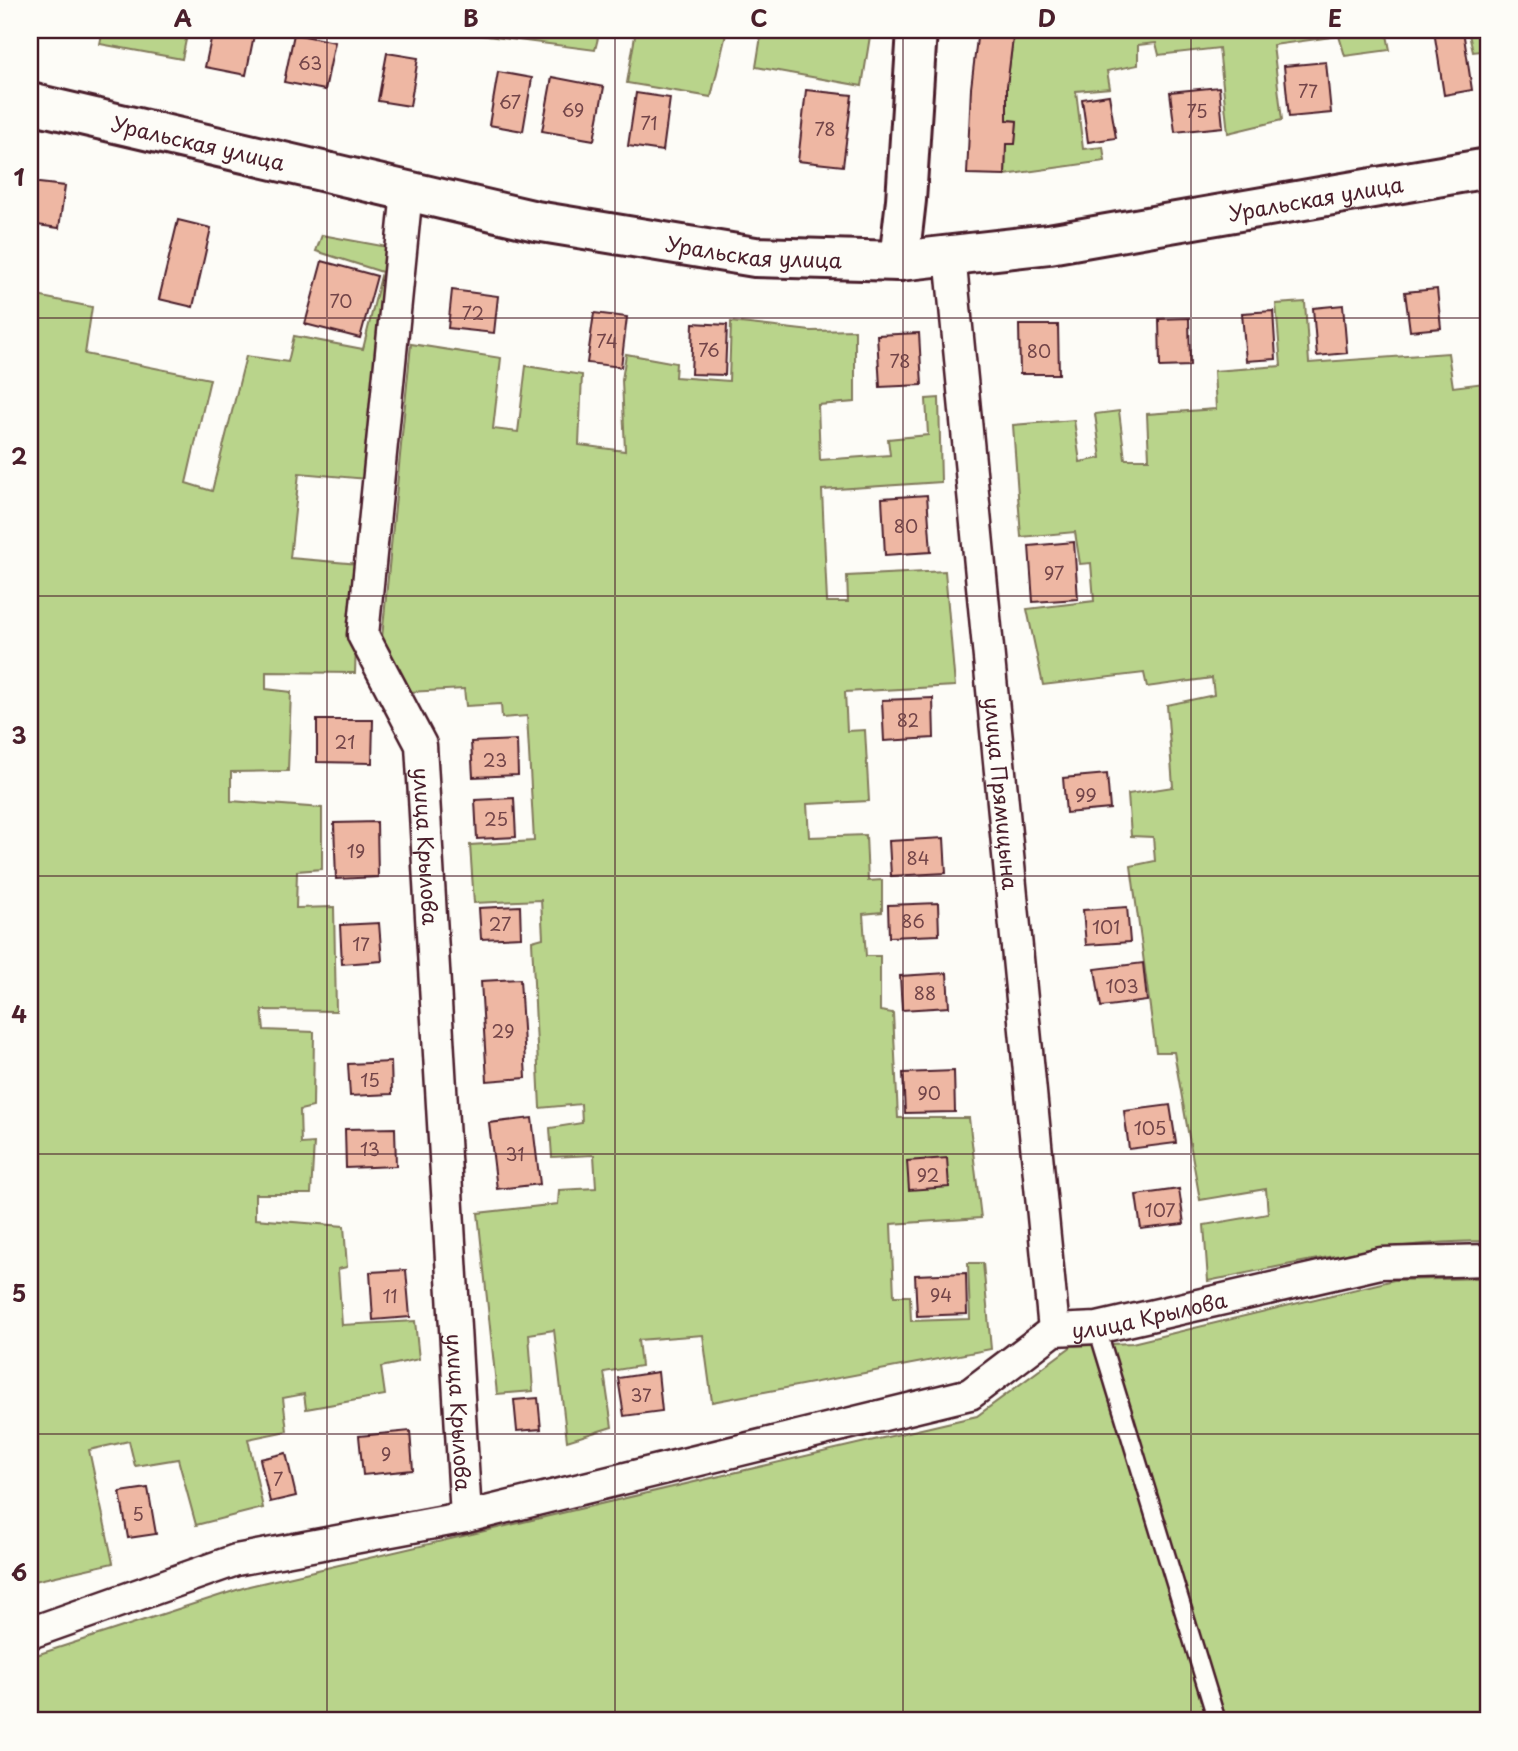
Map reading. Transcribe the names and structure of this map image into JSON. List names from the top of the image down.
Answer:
{
  "streets": {
    "main road": ["Уральская улица"],
    "street": ["улица Прямицына", "улица Крылова"]
  },
  "crossings": [
    ["Уральская улица", "улица Прямицына"],
    ["Уральская улица", "улица Крылова"],
    ["улица Прямицына", "улица Крылова"]
  ],
  "house_numbers": [
    "63",
    "77",
    "67",
    "69",
    "75",
    "71",
    "78",
    "70",
    "72",
    "74",
    "76",
    "80",
    "78",
    "80",
    "97",
    "82",
    "21",
    "23",
    "99",
    "25",
    "19",
    "84",
    "86",
    "27",
    "101",
    "17",
    "103",
    "88",
    "29",
    "15",
    "90",
    "105",
    "13",
    "31",
    "92",
    "107",
    "94",
    "11",
    "37",
    "9",
    "7",
    "5"
  ],
  "grid": {
    "columns": [
      "A",
      "B",
      "C",
      "D",
      "E"
    ],
    "rows": [
      "1",
      "2",
      "3",
      "4",
      "5",
      "6"
    ]
  }
}
